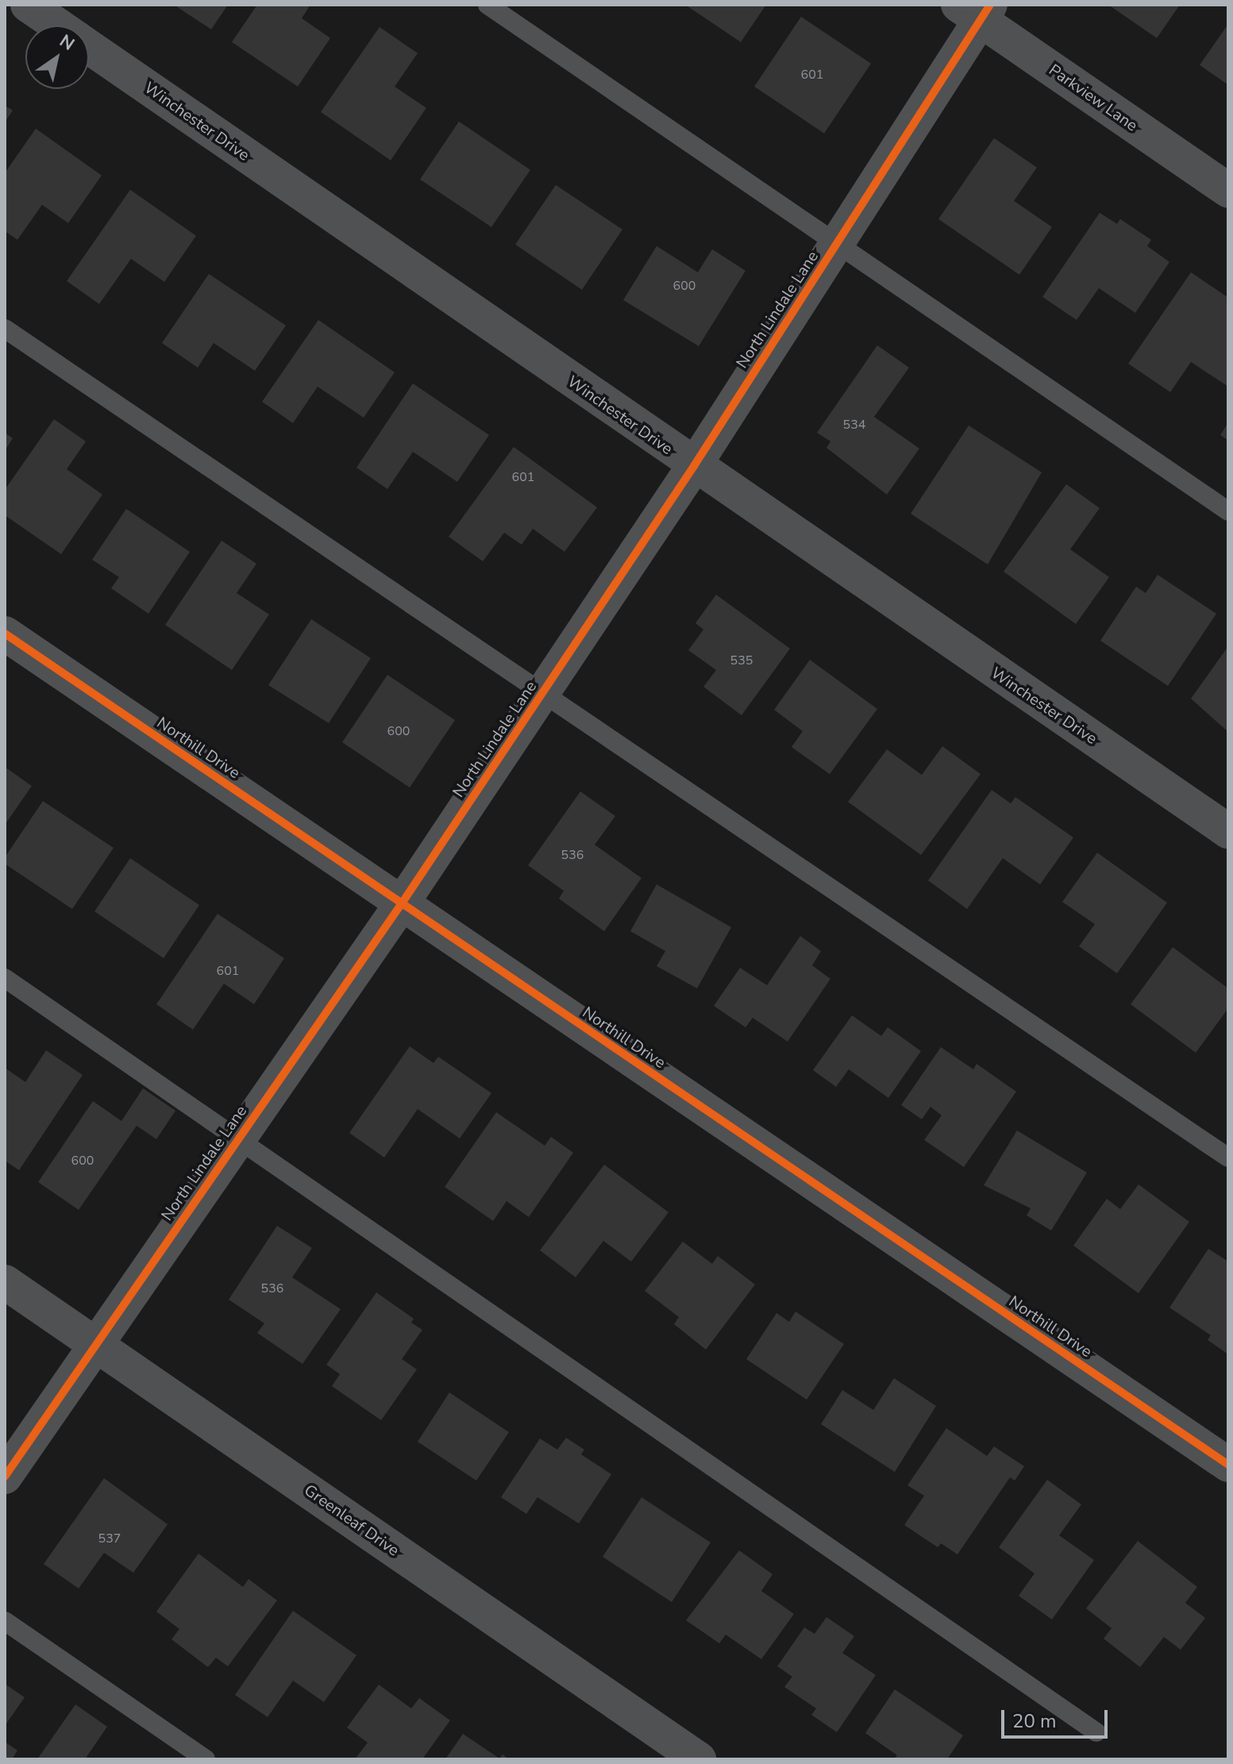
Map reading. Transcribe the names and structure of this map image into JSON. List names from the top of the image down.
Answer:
{
  "streets": {
    "street": [
      "Parkview Lane",
      "Winchester Drive",
      "North Lindale Lane",
      "Northill Drive",
      "Greenleaf Drive"
    ]
  },
  "crossings": [
    ["Parkview Lane", "North Lindale Lane"],
    ["Winchester Drive", "North Lindale Lane"],
    ["North Lindale Lane", "Northill Drive"],
    ["North Lindale Lane", "Greenleaf Drive"]
  ],
  "house_numbers": [
    "601",
    "600",
    "534",
    "601",
    "535",
    "600",
    "536",
    "601",
    "600",
    "536",
    "537"
  ],
  "scale_bar": "20 m",
  "north": "top right"
}
